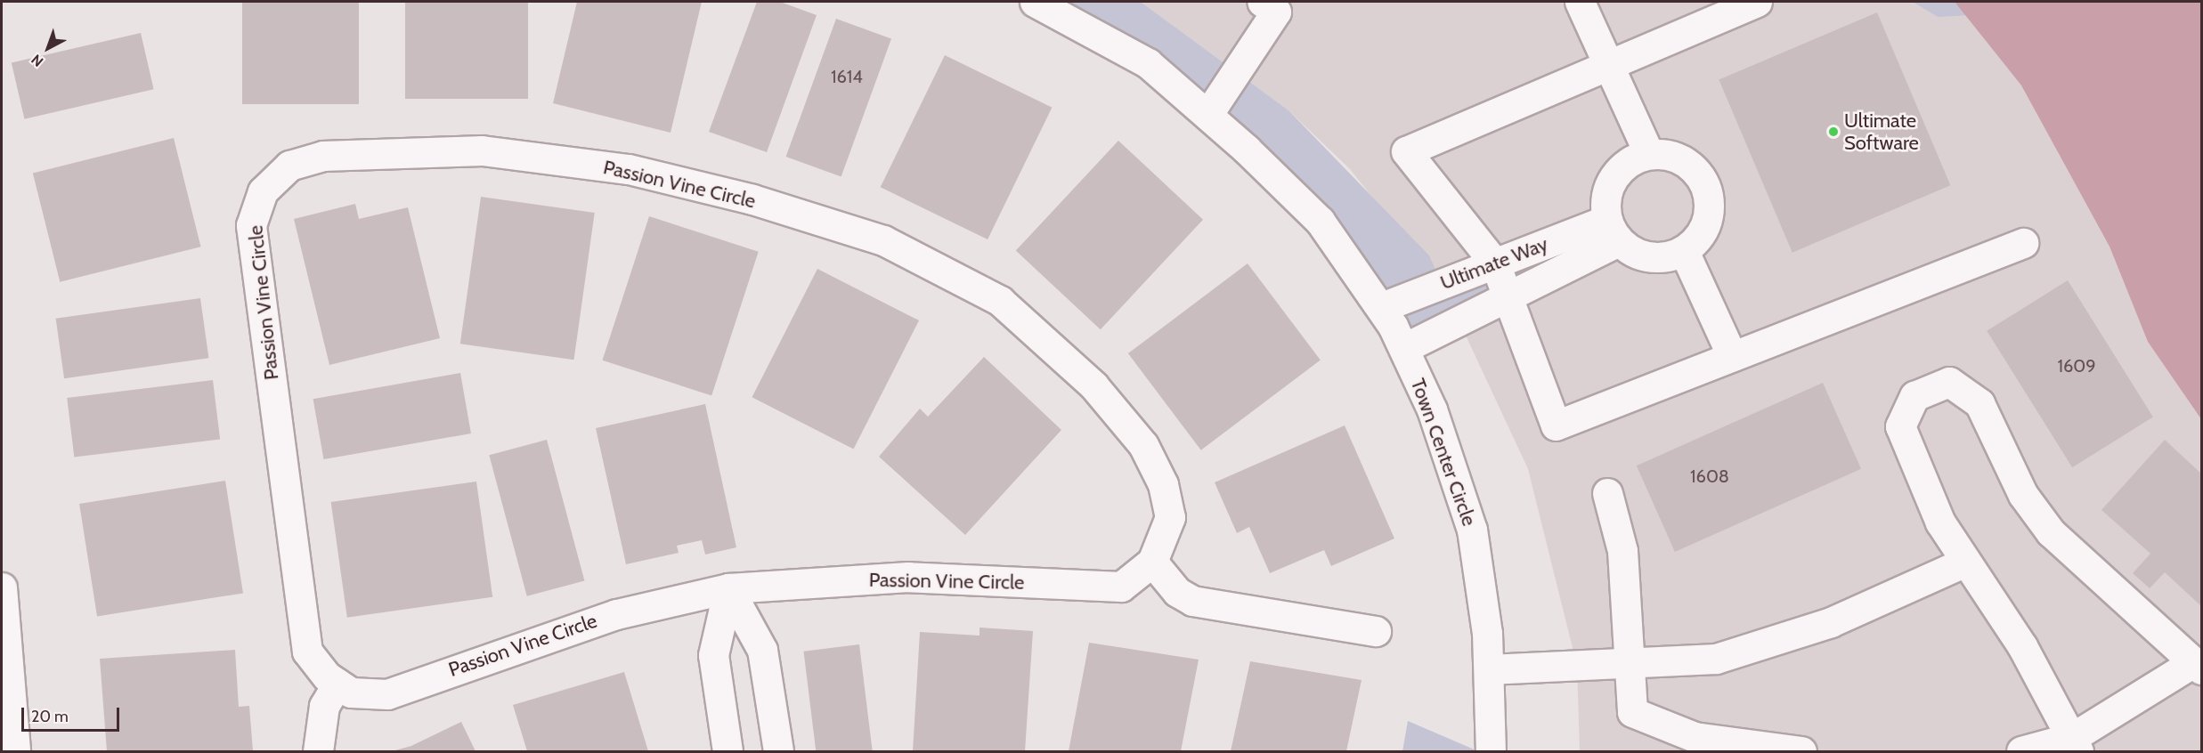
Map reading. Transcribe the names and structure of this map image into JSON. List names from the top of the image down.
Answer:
{
  "streets": {
    "street": ["Passion Vine Circle", "Ultimate Way", "Town Center Circle"]
  },
  "crossings": [
    ["Ultimate Way", "Town Center Circle"]
  ],
  "places": ["Ultimate Software"],
  "house_numbers": ["1614", "1609", "1608"],
  "scale_bar": "20 m",
  "north": "bottom left"
}
